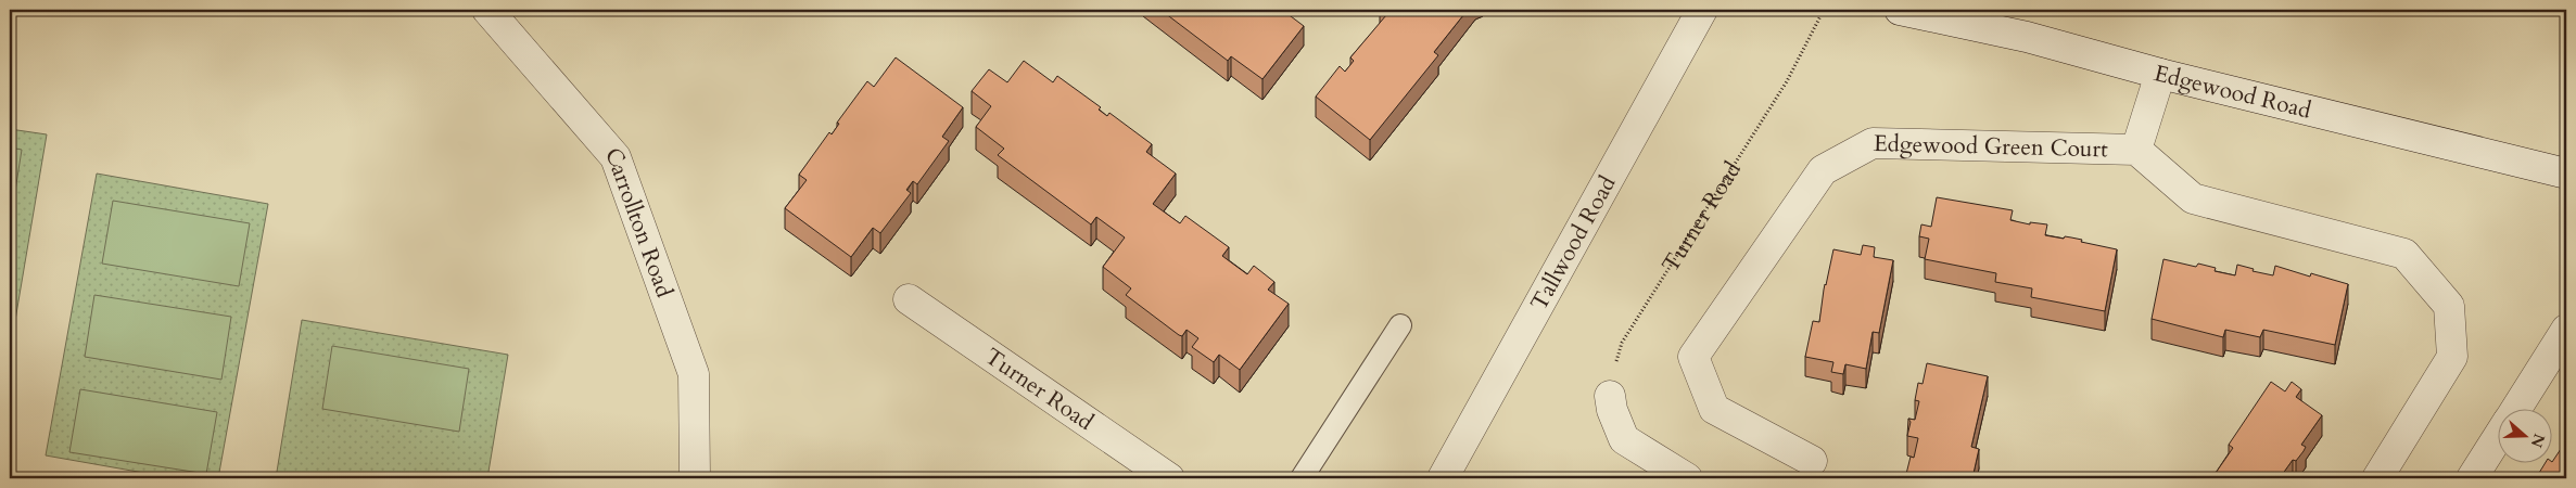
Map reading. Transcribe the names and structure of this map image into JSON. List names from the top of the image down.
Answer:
{
  "streets": {
    "street": [
      "Edgewood Road",
      "Edgewood Green Court",
      "Turner Road",
      "Carrollton Road",
      "Tallwood Road"
    ]
  },
  "crossings": [
    ["Edgewood Road", "Edgewood Green Court"]
  ],
  "north": "right"
}
